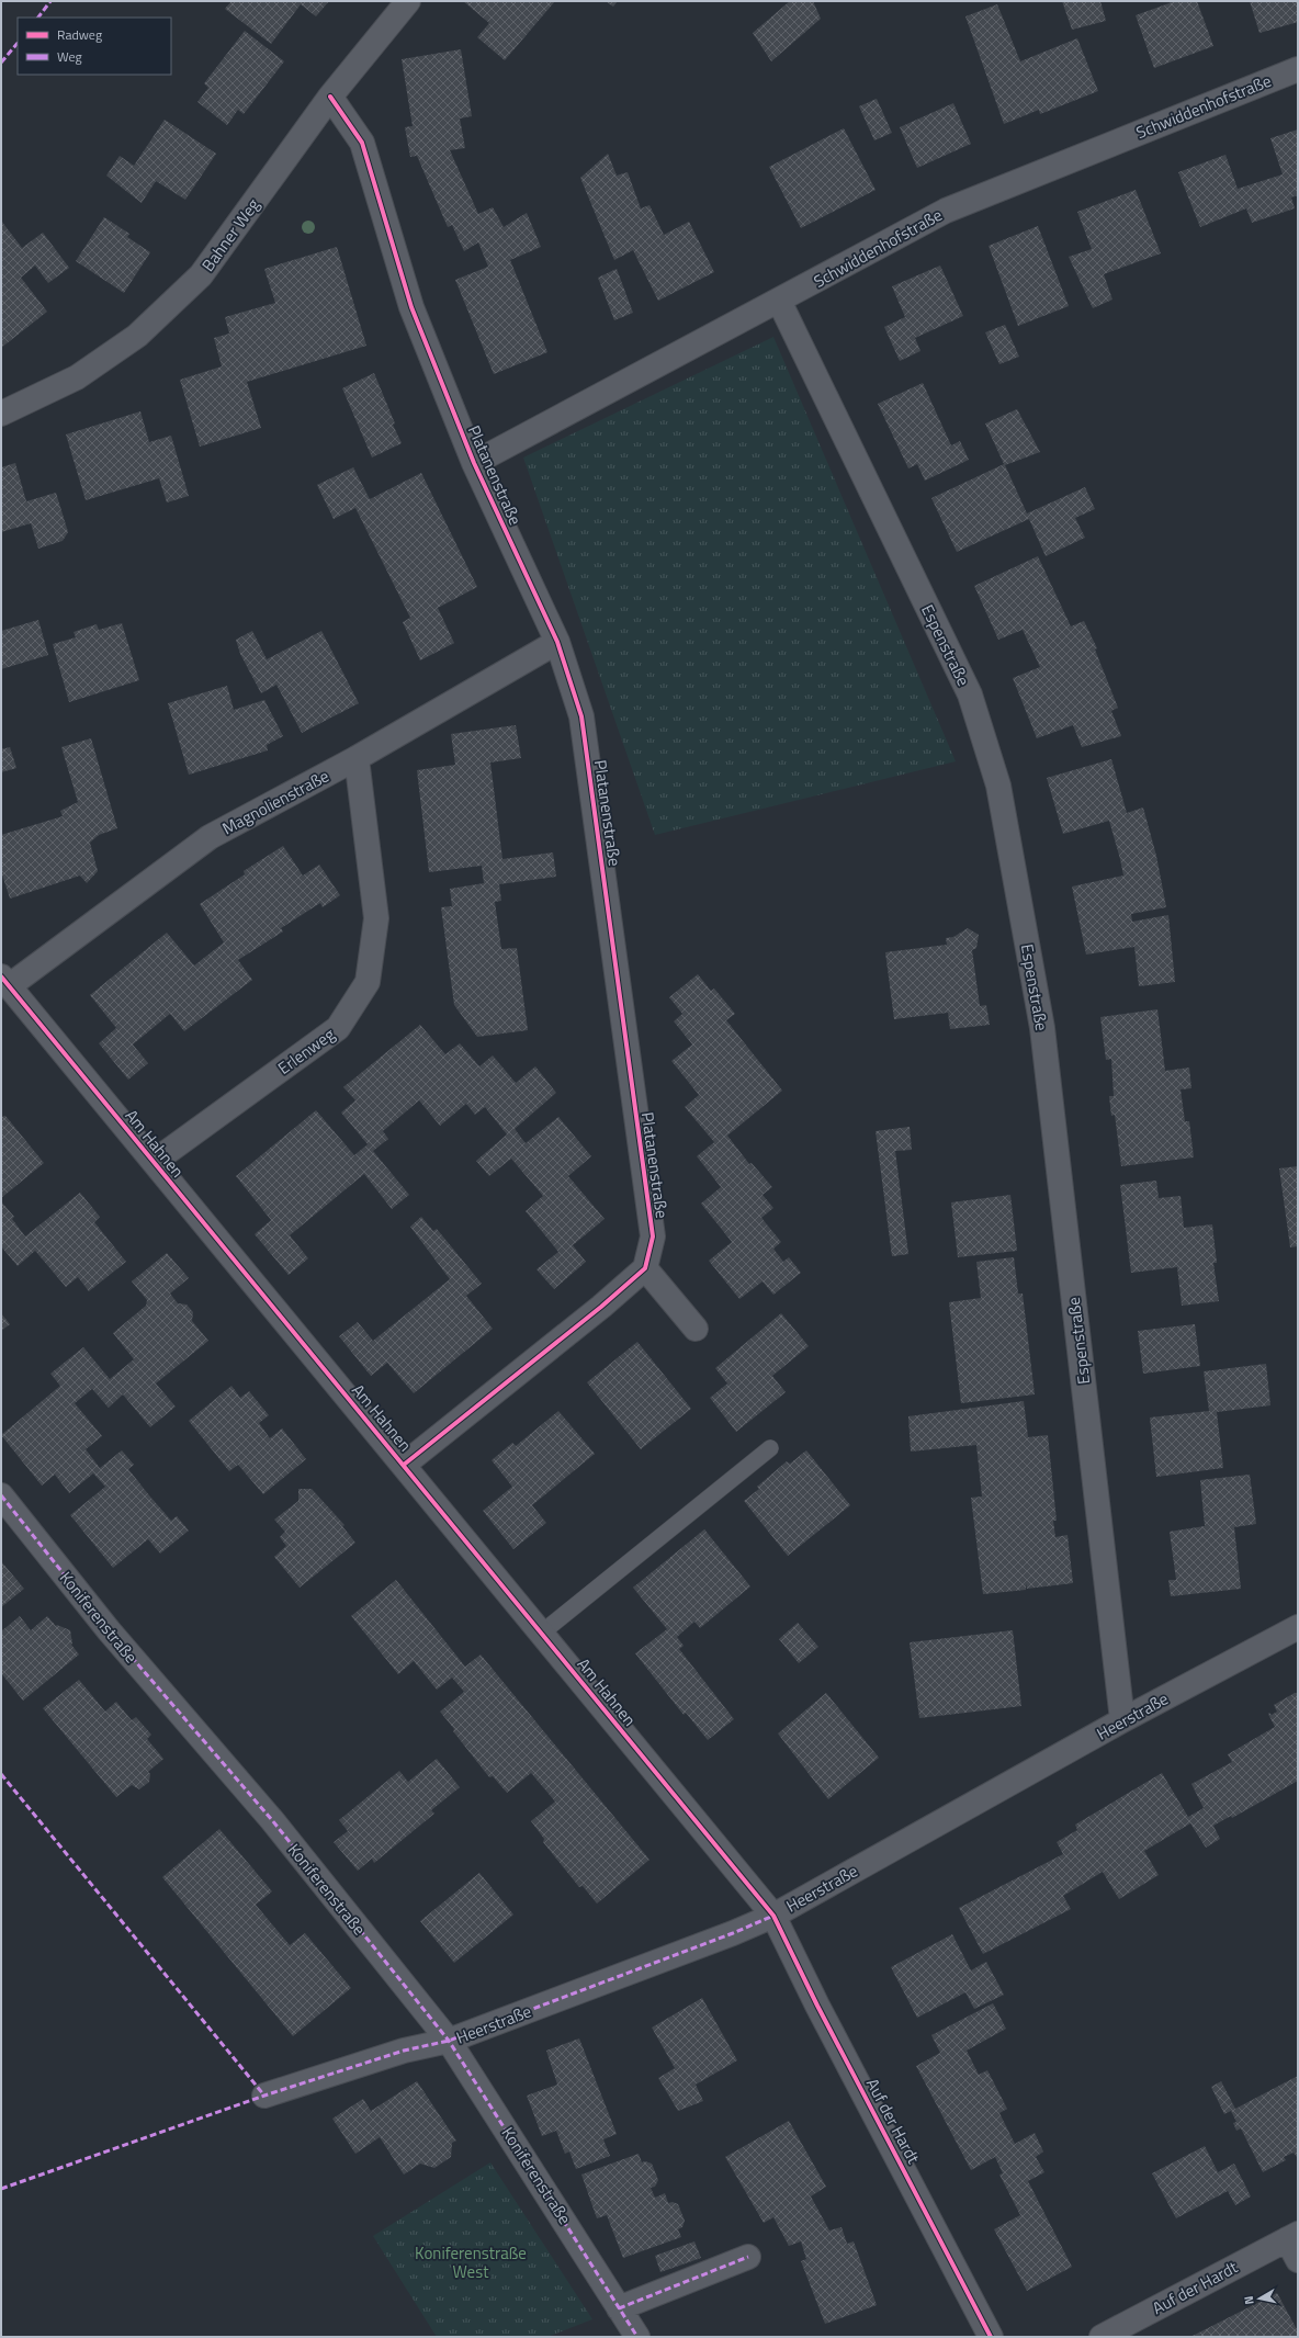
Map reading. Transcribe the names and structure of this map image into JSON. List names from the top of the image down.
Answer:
{
  "streets": {
    "street": [
      "Schwiddenhofstraße",
      "Bahner Weg",
      "Platanenstraße",
      "Espenstraße",
      "Magnolienstraße",
      "Erlenweg",
      "Am Hahnen",
      "Koniferenstraße",
      "Heerstraße",
      "Auf der Hardt"
    ]
  },
  "crossings": [
    ["Schwiddenhofstraße", "Platanenstraße"],
    ["Schwiddenhofstraße", "Espenstraße"],
    ["Bahner Weg", "Platanenstraße"],
    ["Platanenstraße", "Magnolienstraße"],
    ["Espenstraße", "Heerstraße"],
    ["Magnolienstraße", "Erlenweg"],
    ["Magnolienstraße", "Am Hahnen"],
    ["Erlenweg", "Am Hahnen"],
    ["Am Hahnen", "Heerstraße"],
    ["Am Hahnen", "Auf der Hardt"],
    ["Koniferenstraße", "Heerstraße"],
    ["Heerstraße", "Auf der Hardt"]
  ],
  "parks": ["Koniferenstraße West"],
  "legend": ["Radweg", "Weg"],
  "north": "left"
}
